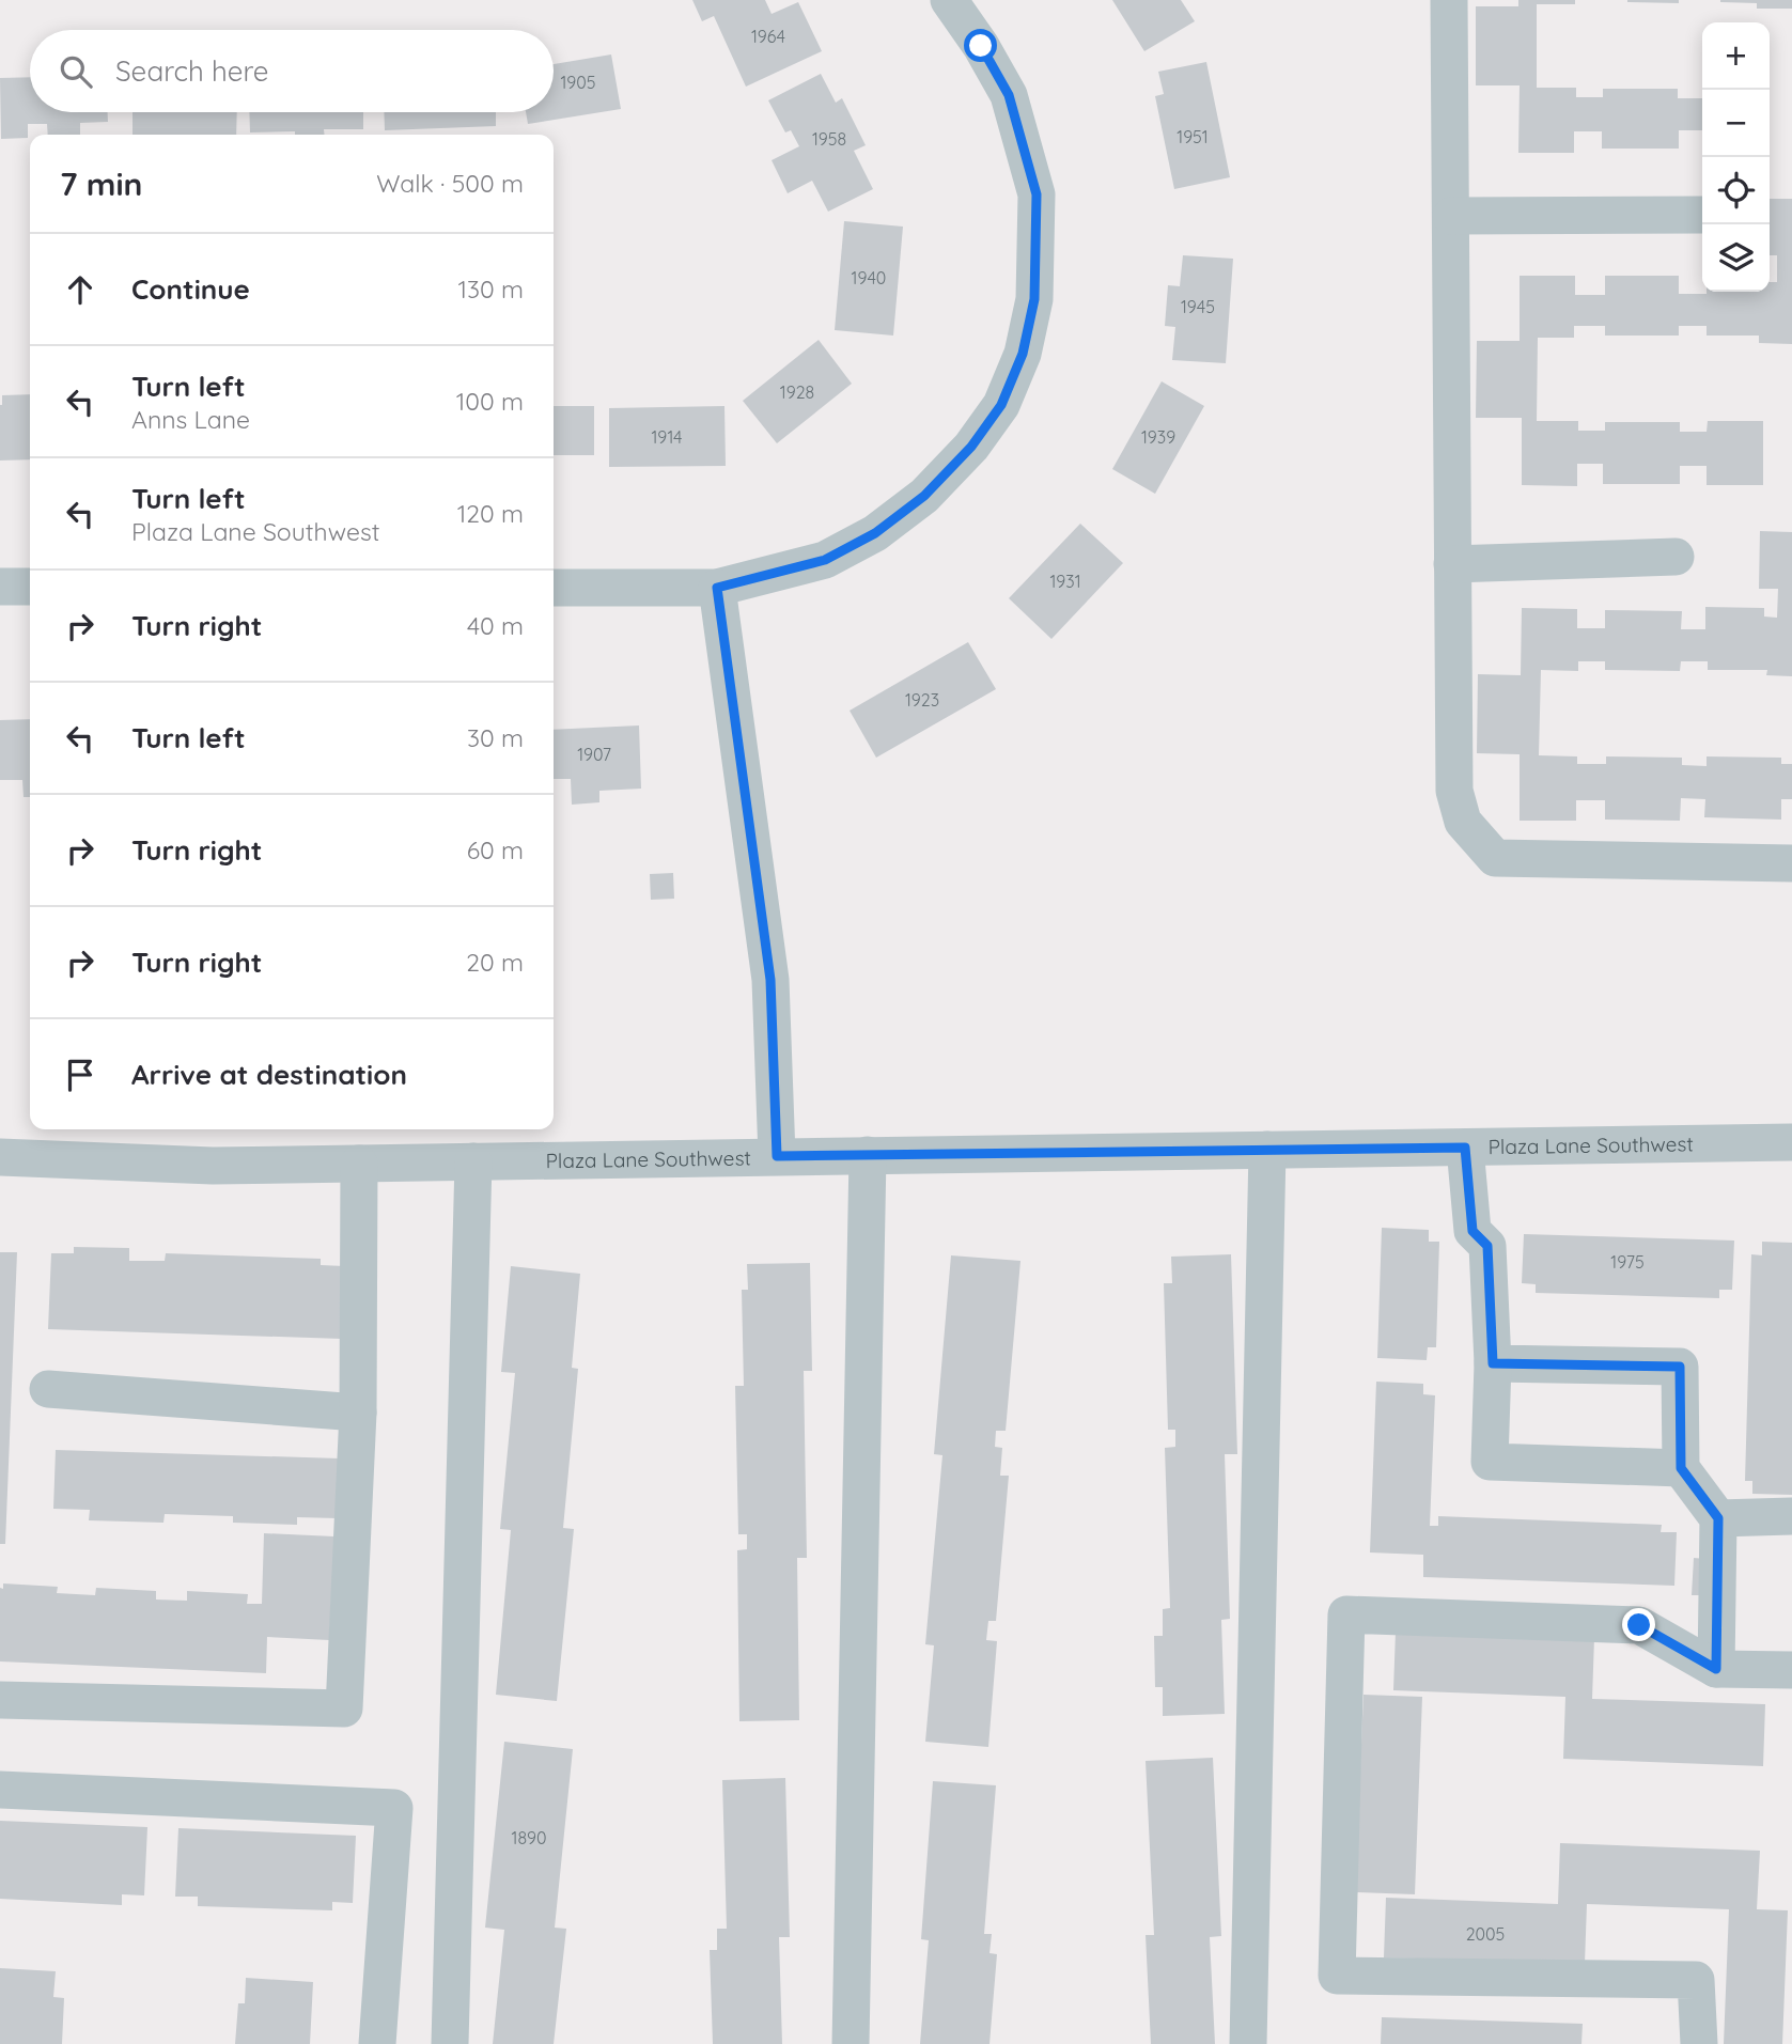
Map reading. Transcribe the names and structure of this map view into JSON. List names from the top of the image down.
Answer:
{
  "streets": {
    "street": ["Plaza Lane Southwest"]
  },
  "house_numbers": [
    "1964",
    "1905",
    "1951",
    "1958",
    "1940",
    "1945",
    "1928",
    "1914",
    "1939",
    "1931",
    "1923",
    "1907",
    "1975",
    "1890",
    "2005"
  ],
  "page": {
    "map_buttons": ["+", "−"],
    "search": "Search here",
    "heading": ["7 min", "Walk · 500 m"],
    "list": [
      ["Continue", "130 m"],
      ["Turn left", "Anns Lane", "100 m"],
      ["Turn left", "Plaza Lane Southwest", "120 m"],
      ["Turn right", "40 m"],
      ["Turn left", "30 m"],
      ["Turn right", "60 m"],
      ["Turn right", "20 m"],
      "Arrive at destination"
    ]
  }
}
